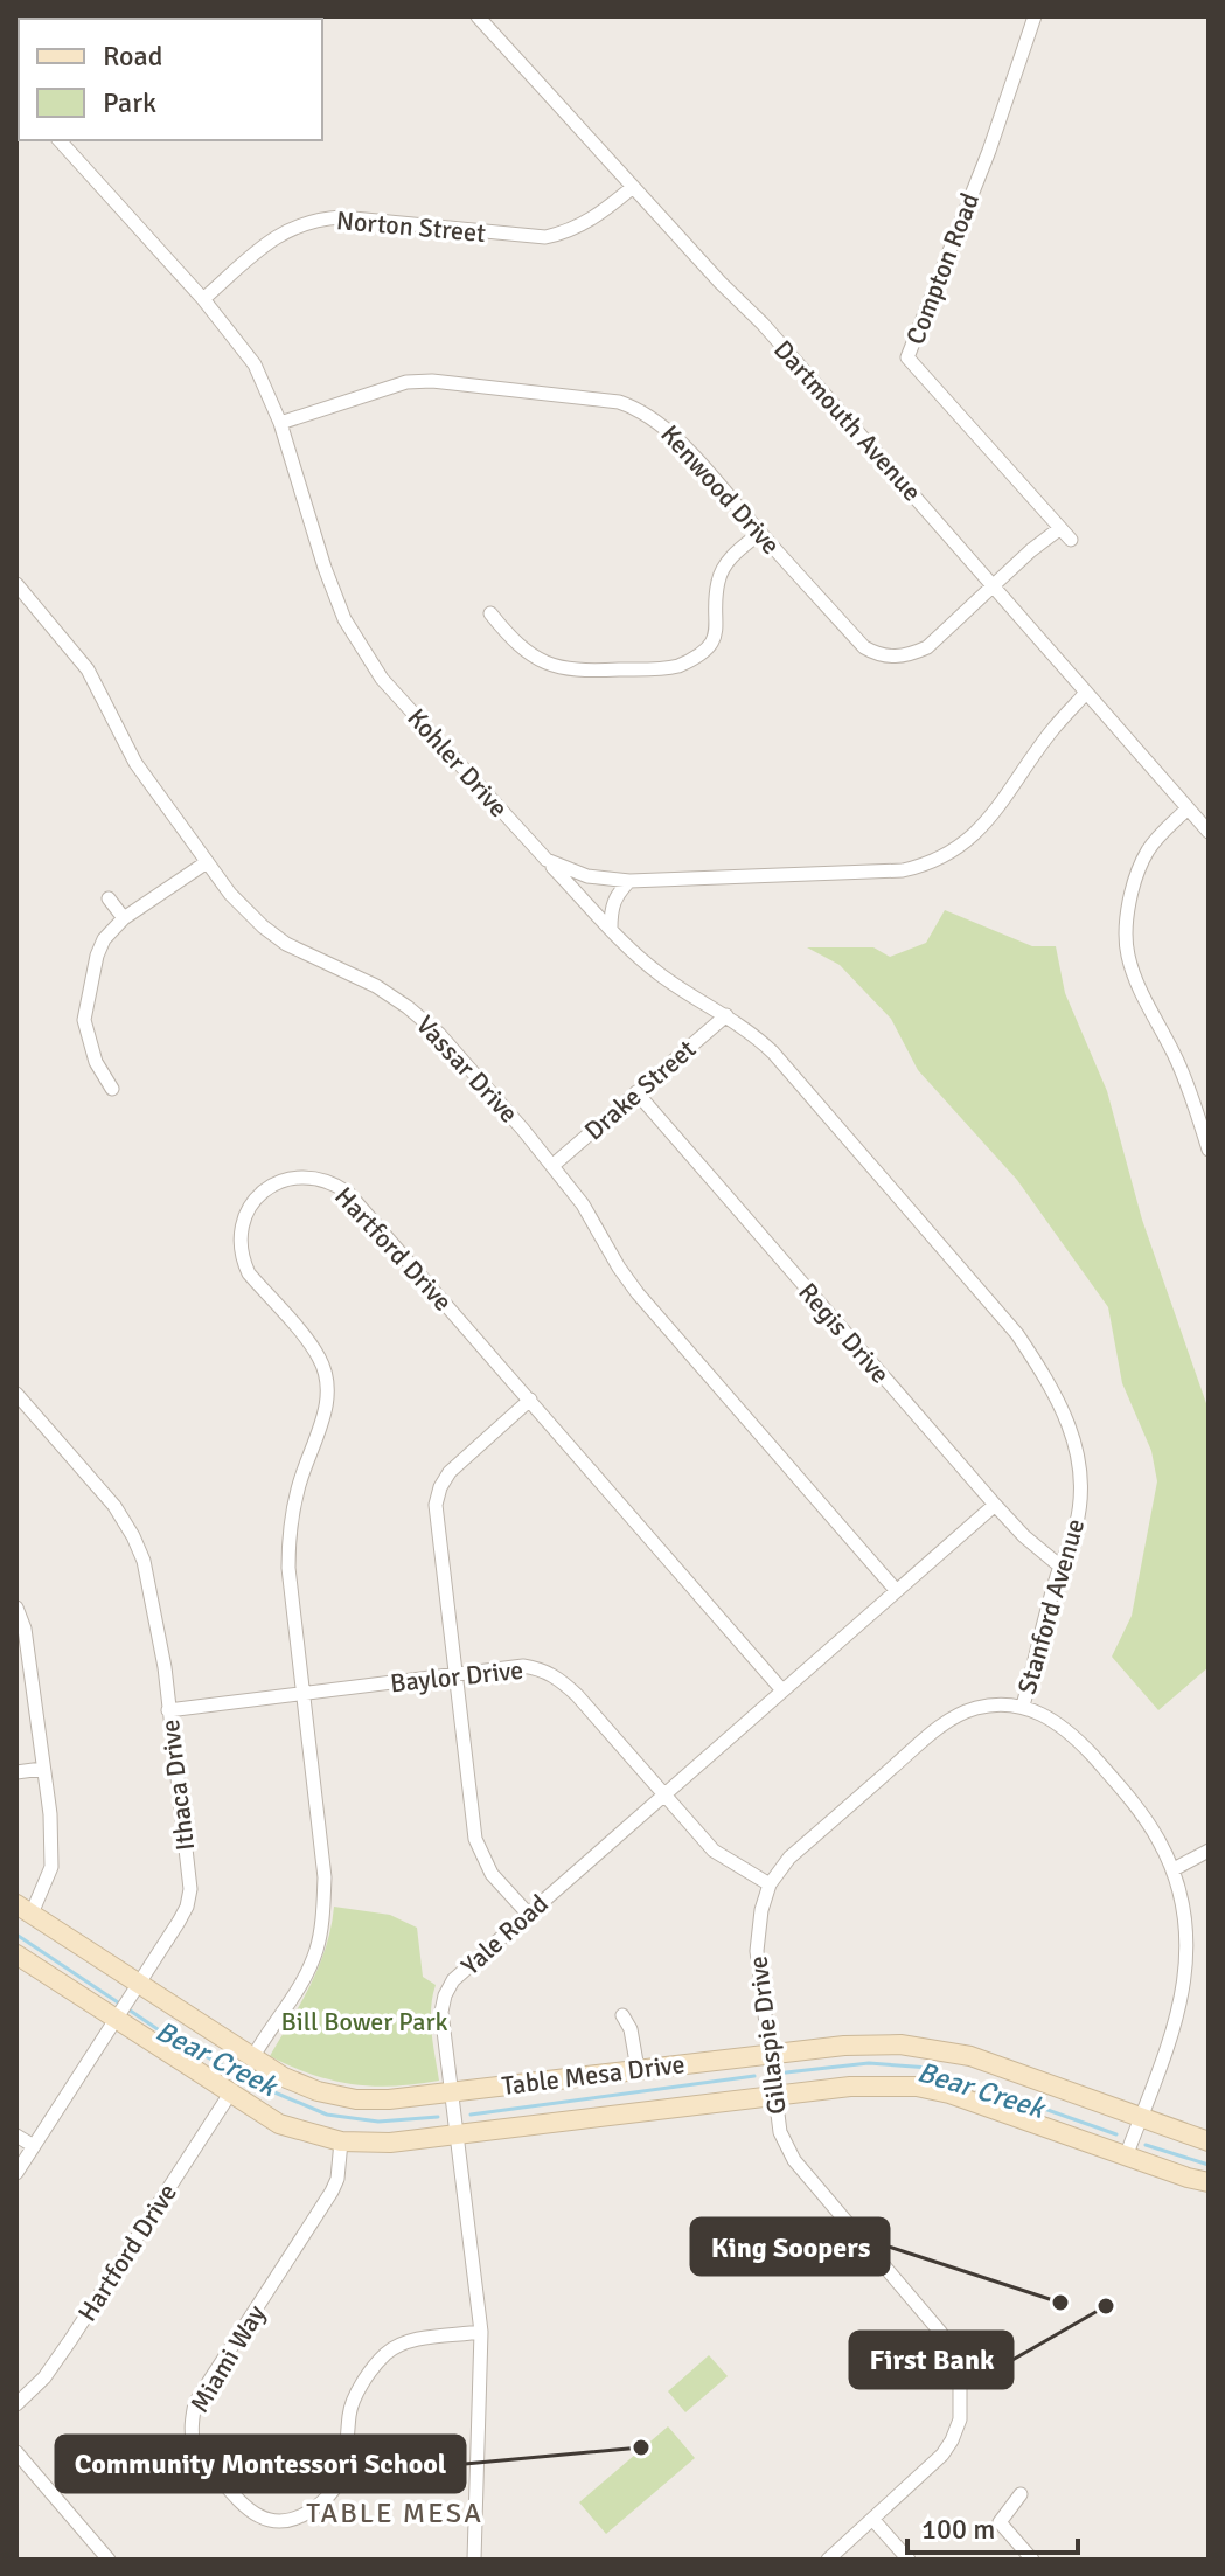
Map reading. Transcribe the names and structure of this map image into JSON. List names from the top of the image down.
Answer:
{
  "streets": {
    "street": [
      "Norton Street",
      "Compton Road",
      "Dartmouth Avenue",
      "Kenwood Drive",
      "Kohler Drive",
      "Vassar Drive",
      "Drake Street",
      "Hartford Drive",
      "Regis Drive",
      "Stanford Avenue",
      "Baylor Drive",
      "Ithaca Drive",
      "Yale Road",
      "Gillaspie Drive",
      "Table Mesa Drive",
      "Miami Way"
    ]
  },
  "crossings": [
    ["Norton Street", "Dartmouth Avenue"],
    ["Norton Street", "Kohler Drive"],
    ["Compton Road", "Dartmouth Avenue"],
    ["Compton Road", "Kenwood Drive"],
    ["Dartmouth Avenue", "Kenwood Drive"],
    ["Dartmouth Avenue", "Kohler Drive"],
    ["Kenwood Drive", "Kohler Drive"],
    ["Kohler Drive", "Stanford Avenue"],
    ["Vassar Drive", "Drake Street"],
    ["Vassar Drive", "Yale Road"],
    ["Drake Street", "Regis Drive"],
    ["Drake Street", "Stanford Avenue"],
    ["Hartford Drive", "Baylor Drive"],
    ["Hartford Drive", "Yale Road"],
    ["Hartford Drive", "Table Mesa Drive"],
    ["Regis Drive", "Stanford Avenue"],
    ["Regis Drive", "Yale Road"],
    ["Stanford Avenue", "Gillaspie Drive"],
    ["Stanford Avenue", "Table Mesa Drive"],
    ["Baylor Drive", "Ithaca Drive"],
    ["Baylor Drive", "Yale Road"],
    ["Baylor Drive", "Gillaspie Drive"],
    ["Ithaca Drive", "Table Mesa Drive"],
    ["Yale Road", "Table Mesa Drive"],
    ["Yale Road", "Miami Way"],
    ["Gillaspie Drive", "Table Mesa Drive"],
    ["Table Mesa Drive", "Miami Way"]
  ],
  "districts": ["TABLE MESA"],
  "water": ["Bear Creek"],
  "parks": ["Bill Bower Park"],
  "places": ["King Soopers", "First Bank", "Community Montessori School"],
  "legend": ["Road", "Park"],
  "scale_bar": "100 m"
}
